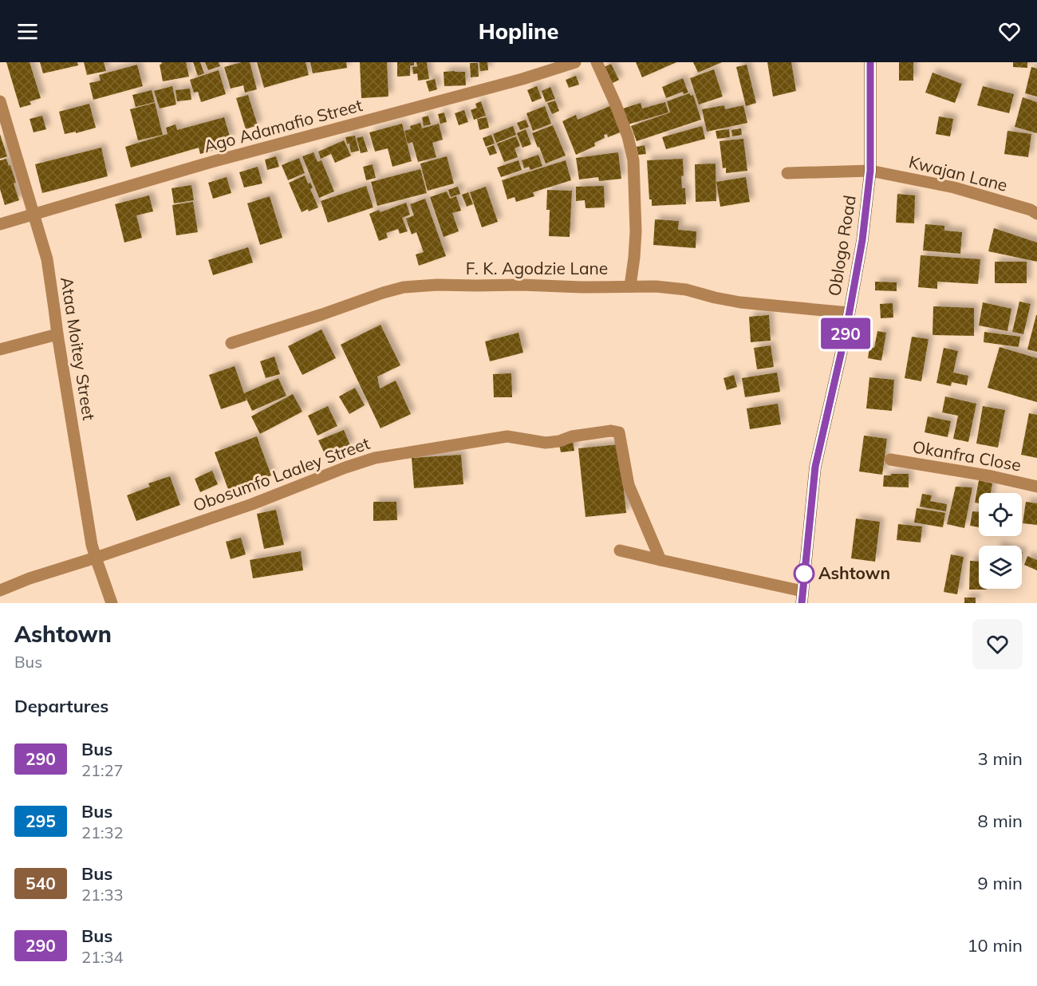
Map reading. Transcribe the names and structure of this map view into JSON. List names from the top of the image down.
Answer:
{
  "streets": {
    "main road": ["Oblogo Road"],
    "street": [
      "Ago Adamafio Street",
      "Kwajan Lane",
      "F. K. Agodzie Lane",
      "Ataa Moitey Street",
      "Okanfra Close",
      "Obosumfo Laaley Street"
    ]
  },
  "crossings": [
    ["Ago Adamafio Street", "Ataa Moitey Street"],
    ["Kwajan Lane", "Oblogo Road"],
    ["Oblogo Road", "F. K. Agodzie Lane"],
    ["Ataa Moitey Street", "Obosumfo Laaley Street"]
  ],
  "places": ["Ashtown"],
  "lines": ["bus line 290"],
  "page": {
    "header": "Hopline",
    "on_map": "290",
    "heading": [
      ["Ashtown", "Bus"],
      "Departures"
    ],
    "list": [
      {
        "mark": "290",
        "name": "Bus",
        "note": "21:27",
        "value": "3 min"
      },
      {
        "mark": "295",
        "name": "Bus",
        "note": "21:32",
        "value": "8 min"
      },
      {
        "mark": "540",
        "name": "Bus",
        "note": "21:33",
        "value": "9 min"
      },
      {
        "mark": "290",
        "name": "Bus",
        "note": "21:34",
        "value": "10 min"
      }
    ]
  }
}
